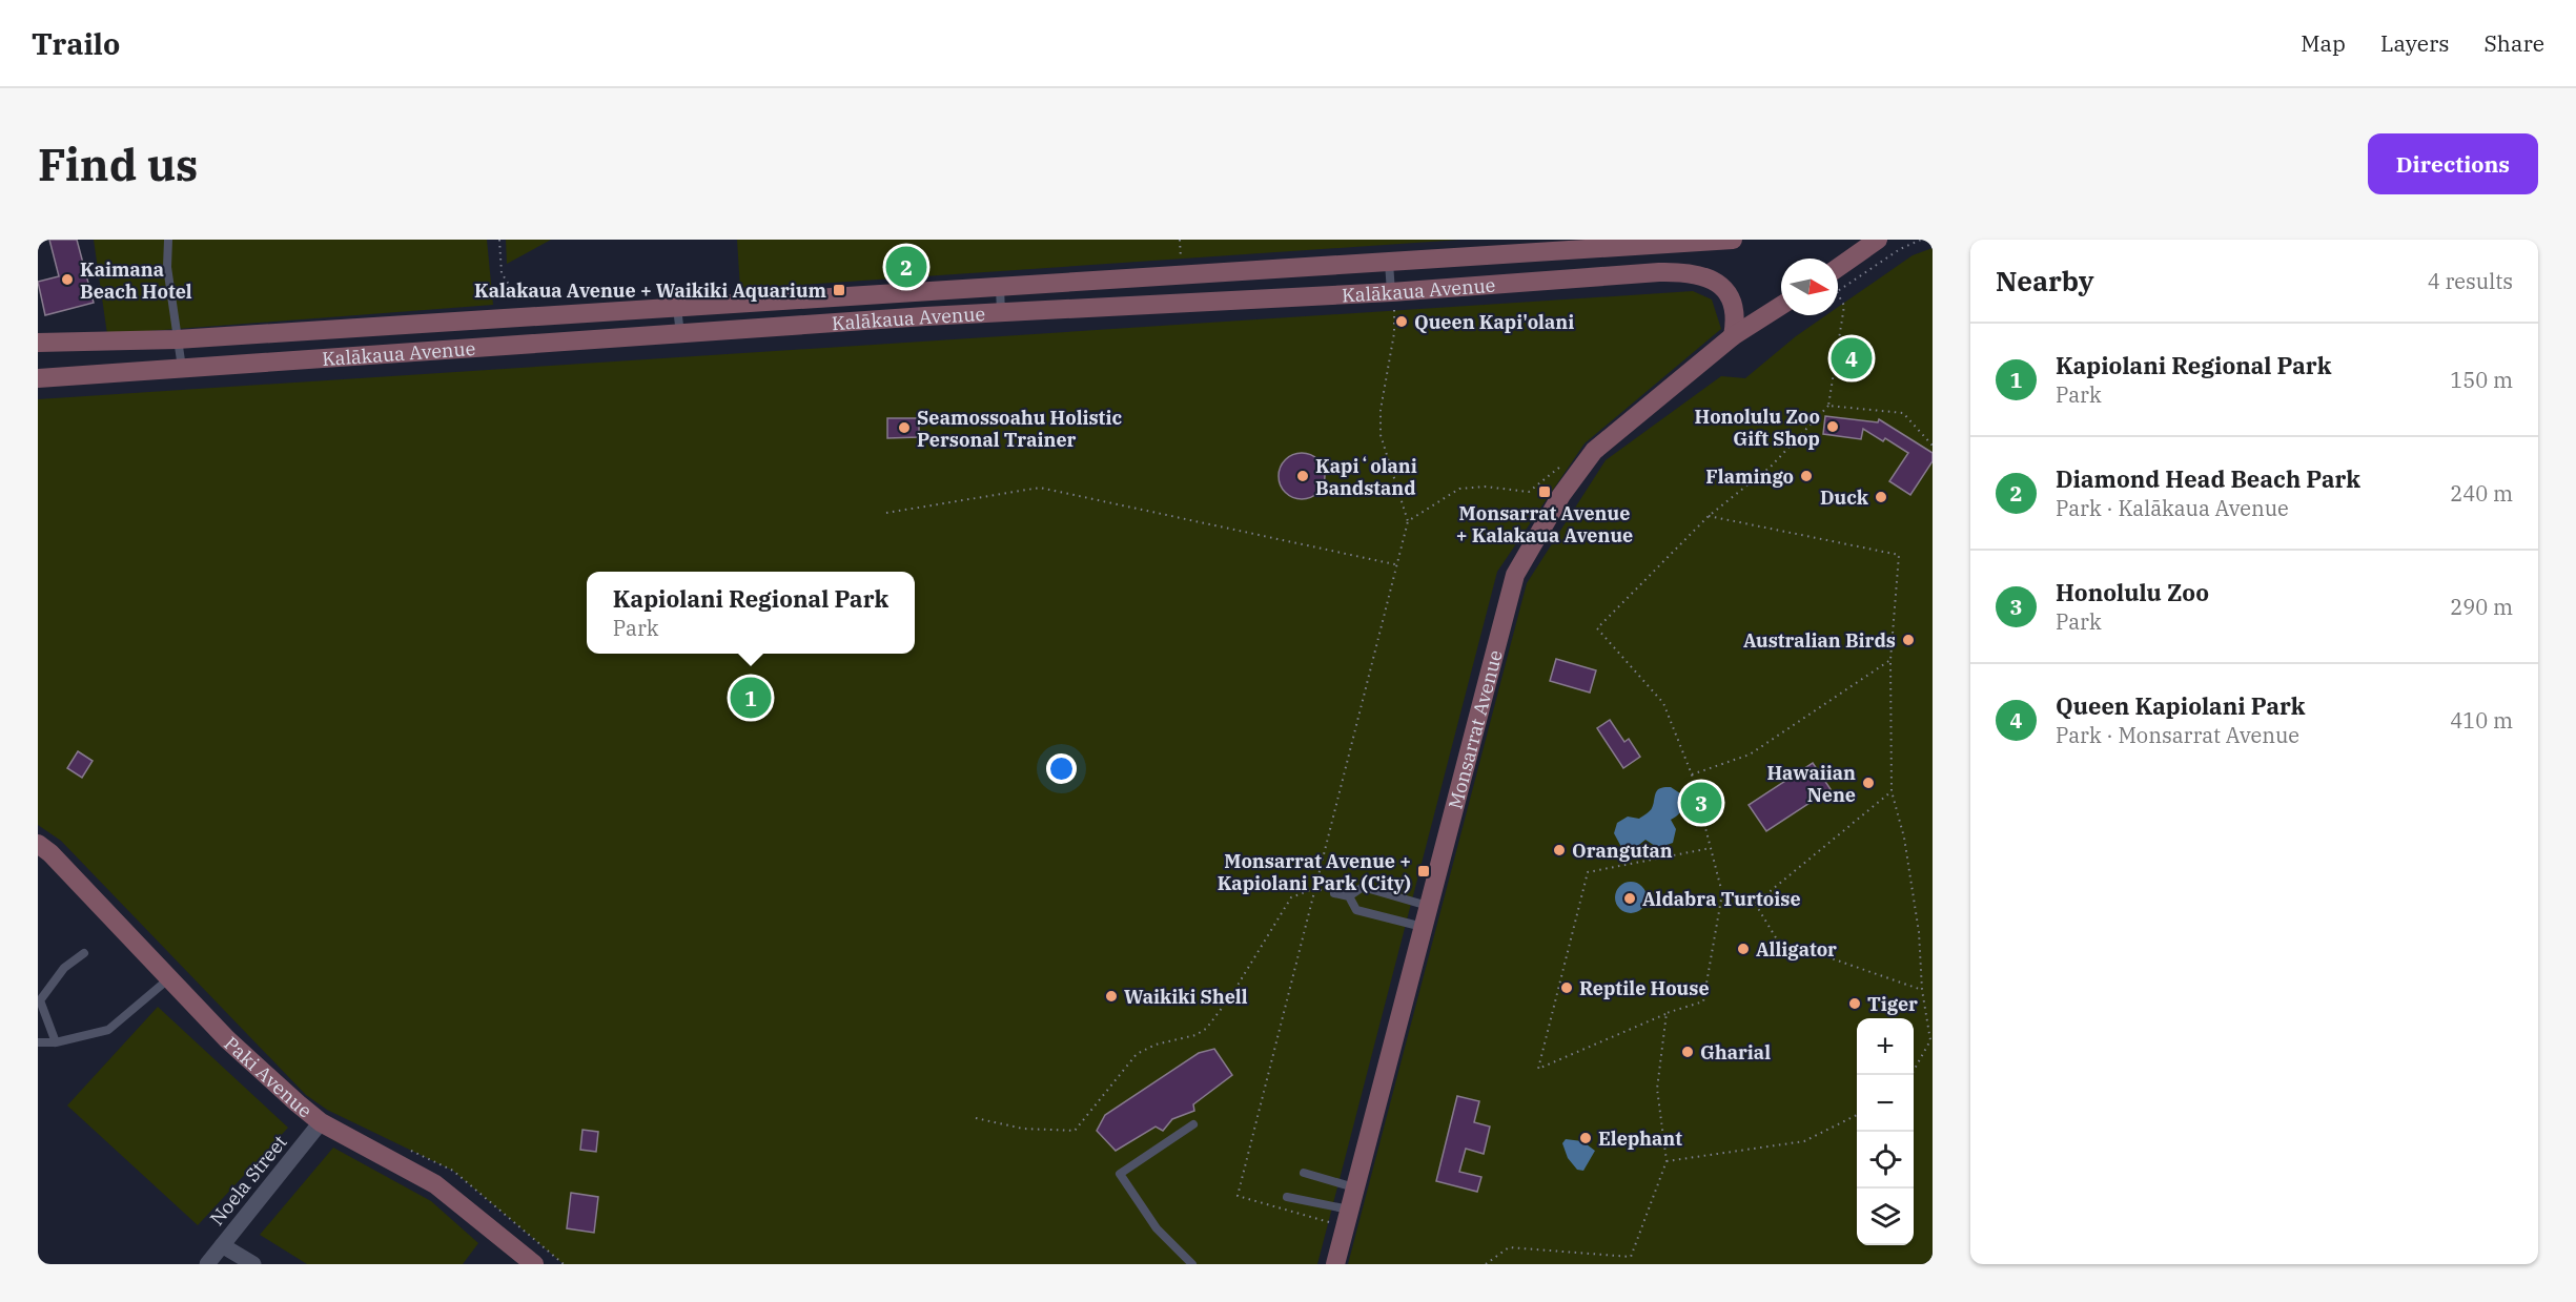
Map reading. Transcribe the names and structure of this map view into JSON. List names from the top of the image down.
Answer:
{
  "streets": {
    "street": [
      "Kalākaua Avenue",
      "Monsarrat Avenue",
      "Paki Avenue",
      "Noela Street"
    ]
  },
  "crossings": [
    ["Kalākaua Avenue", "Monsarrat Avenue"],
    ["Paki Avenue", "Noela Street"]
  ],
  "places": {
    "other": [
      "Kaimana Beach Hotel",
      "Queen Kapi'olani",
      "Honolulu Zoo Gift Shop",
      "Seamossoahu Holistic Personal Trainer",
      "Kapiʻolani Bandstand",
      "Flamingo",
      "Duck",
      "Australian Birds",
      "Hawaiian Nene",
      "Orangutan",
      "Aldabra Turtoise",
      "Alligator",
      "Reptile House",
      "Waikiki Shell",
      "Tiger",
      "Gharial",
      "Elephant"
    ],
    "transit": ["Kalakaua Avenue + Waikiki Aquarium", "Monsarrat Avenue + Kalakaua Avenue", "Monsarrat Avenue + Kapiolani Park (City)"]
  },
  "north": "right",
  "page": {
    "header": "Trailo",
    "nav": ["Map", "Layers", "Share"],
    "buttons": "Directions",
    "title": "Find us",
    "heading": ["Nearby", "4 results"],
    "pins": [
      "2",
      "4",
      "1",
      "3"
    ],
    "list": [
      {
        "mark": "1",
        "name": "Kapiolani Regional Park",
        "note": "Park",
        "value": "150 m"
      },
      {
        "mark": "2",
        "name": "Diamond Head Beach Park",
        "note": "Park · Kalākaua Avenue",
        "value": "240 m"
      },
      {
        "mark": "3",
        "name": "Honolulu Zoo",
        "note": "Park",
        "value": "290 m"
      },
      {
        "mark": "4",
        "name": "Queen Kapiolani Park",
        "note": "Park · Monsarrat Avenue",
        "value": "410 m"
      }
    ],
    "popup": ["Kapiolani Regional Park", "Park"],
    "map_buttons": ["+", "−"]
  }
}
